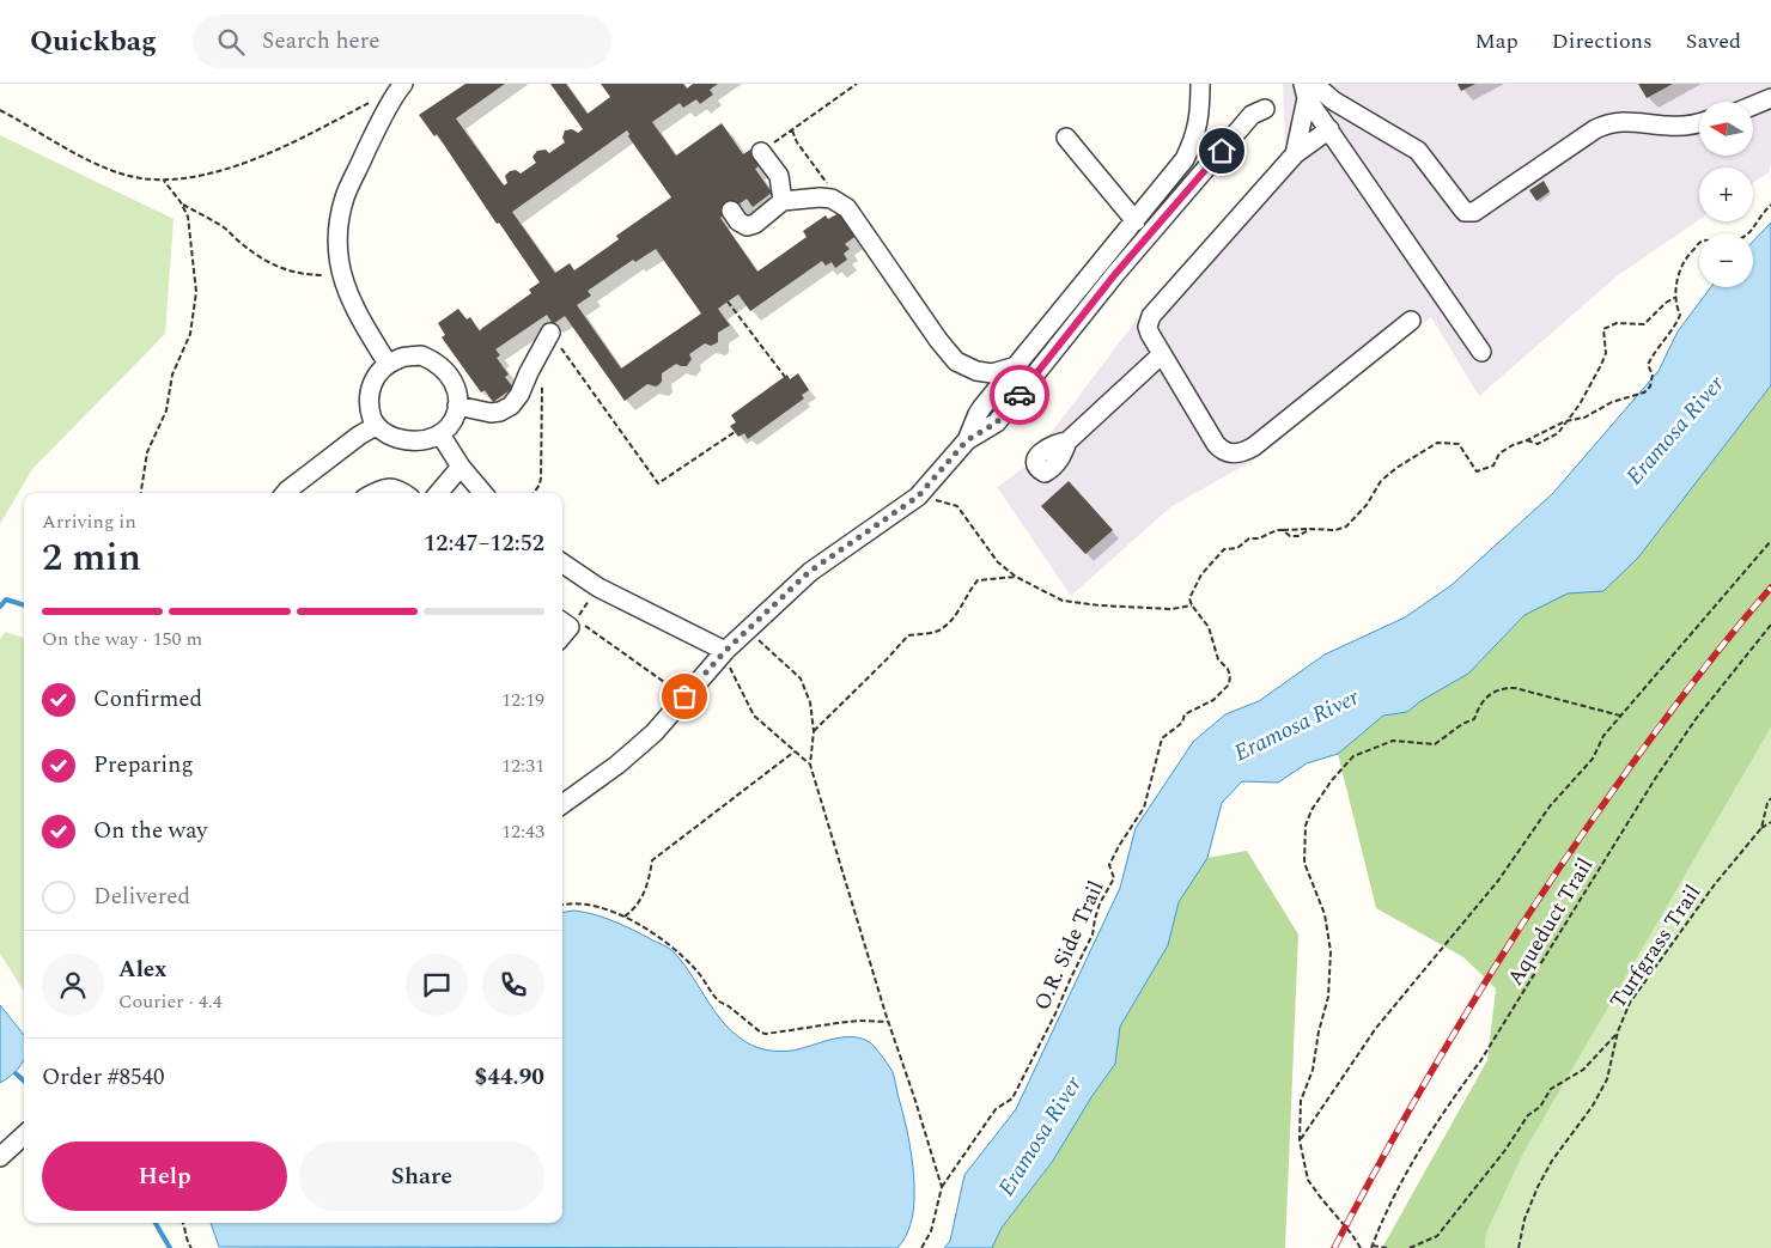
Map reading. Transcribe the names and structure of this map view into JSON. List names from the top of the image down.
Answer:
{
  "streets": {
    "path": ["Aqueduct Trail", "O.R. Side Trail", "Turfgrass Trail"]
  },
  "water": ["Eramosa River"],
  "north": "left",
  "page": {
    "header": "Quickbag",
    "search": "Search here",
    "nav": ["Map", "Directions", "Saved"],
    "map_buttons": ["+", "−"],
    "heading": ["2 min", "Arriving in", "12:47–12:52"],
    "panel": [
      "Alex",
      "Courier · 4.4",
      "Order #8540",
      "$44.90"
    ],
    "bar": "On the way · 150 m",
    "list": [
      ["Confirmed", "12:19"],
      ["Preparing", "12:31"],
      ["On the way", "12:43"],
      "Delivered"
    ],
    "buttons": ["Help", "Share"]
  }
}
